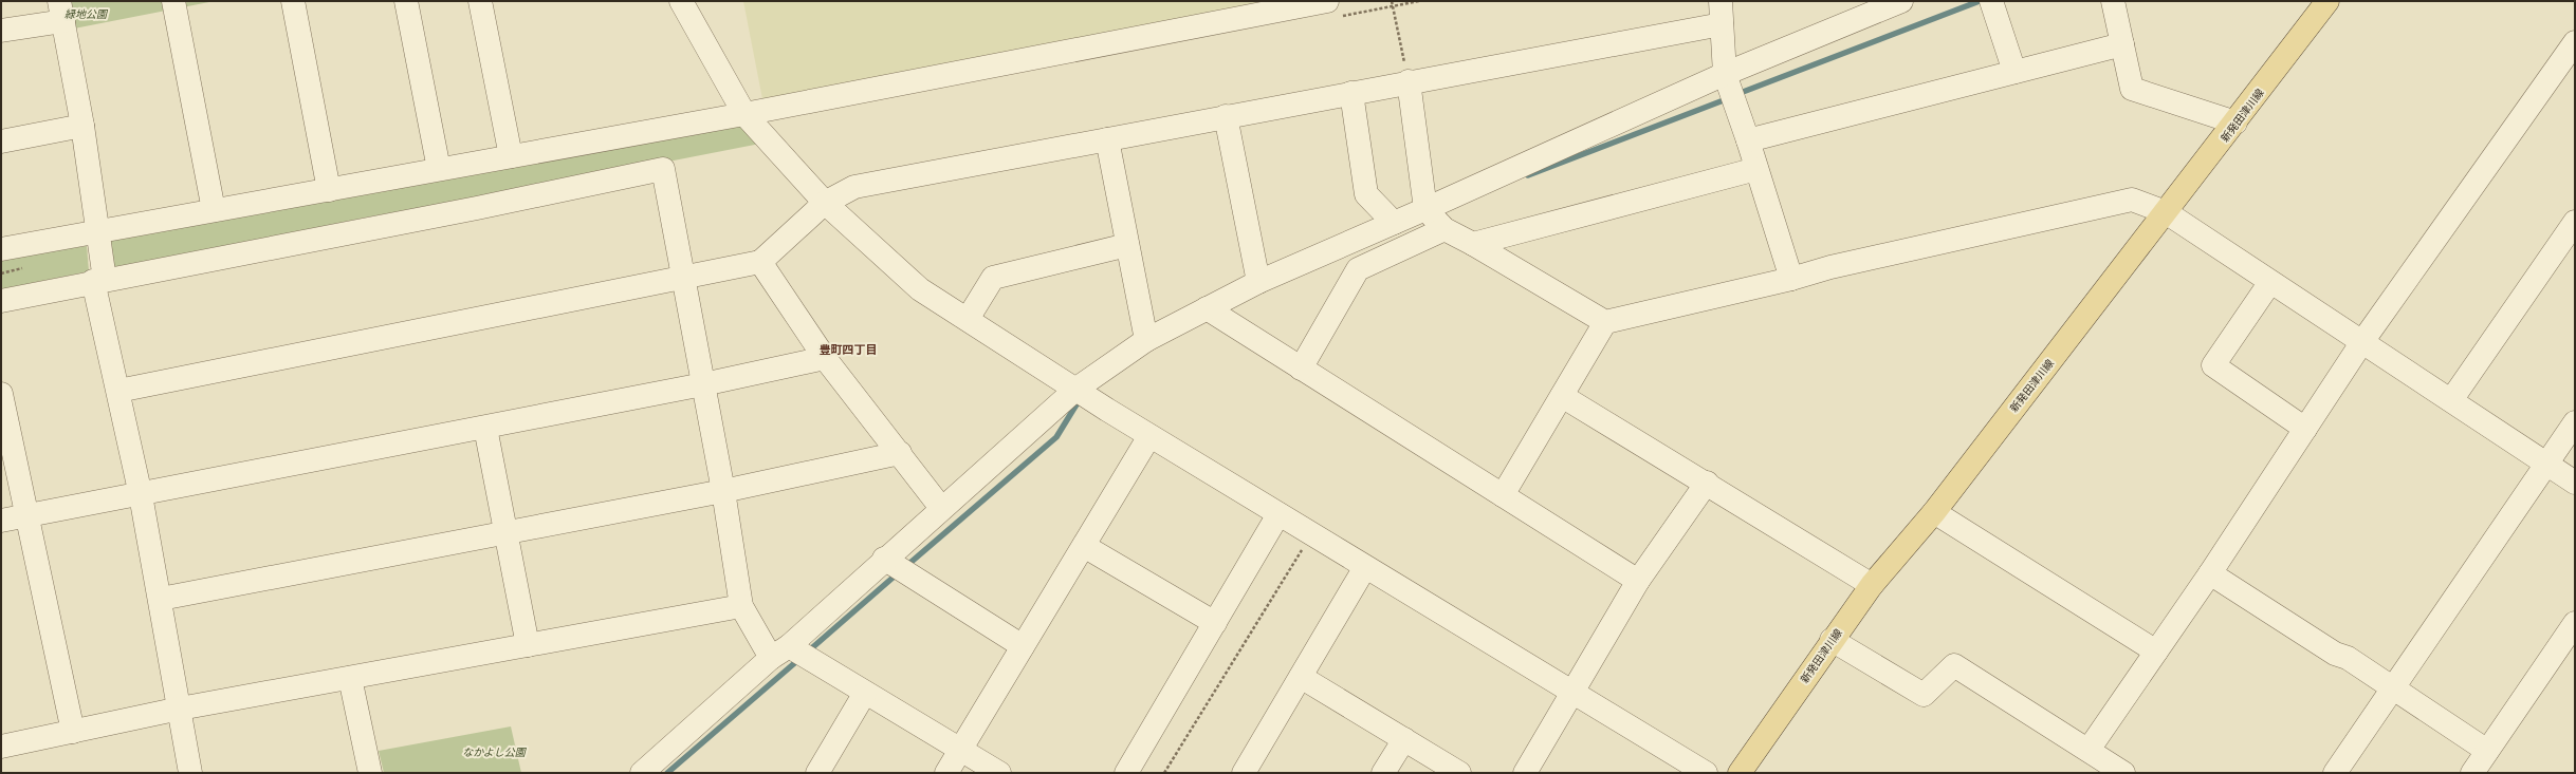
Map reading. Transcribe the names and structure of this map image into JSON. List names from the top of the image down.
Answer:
{
  "streets": {
    "main road": ["新発田津川線"]
  },
  "districts": ["豊町四丁目"],
  "parks": ["緑地公園", "なかよし公園"]
}
